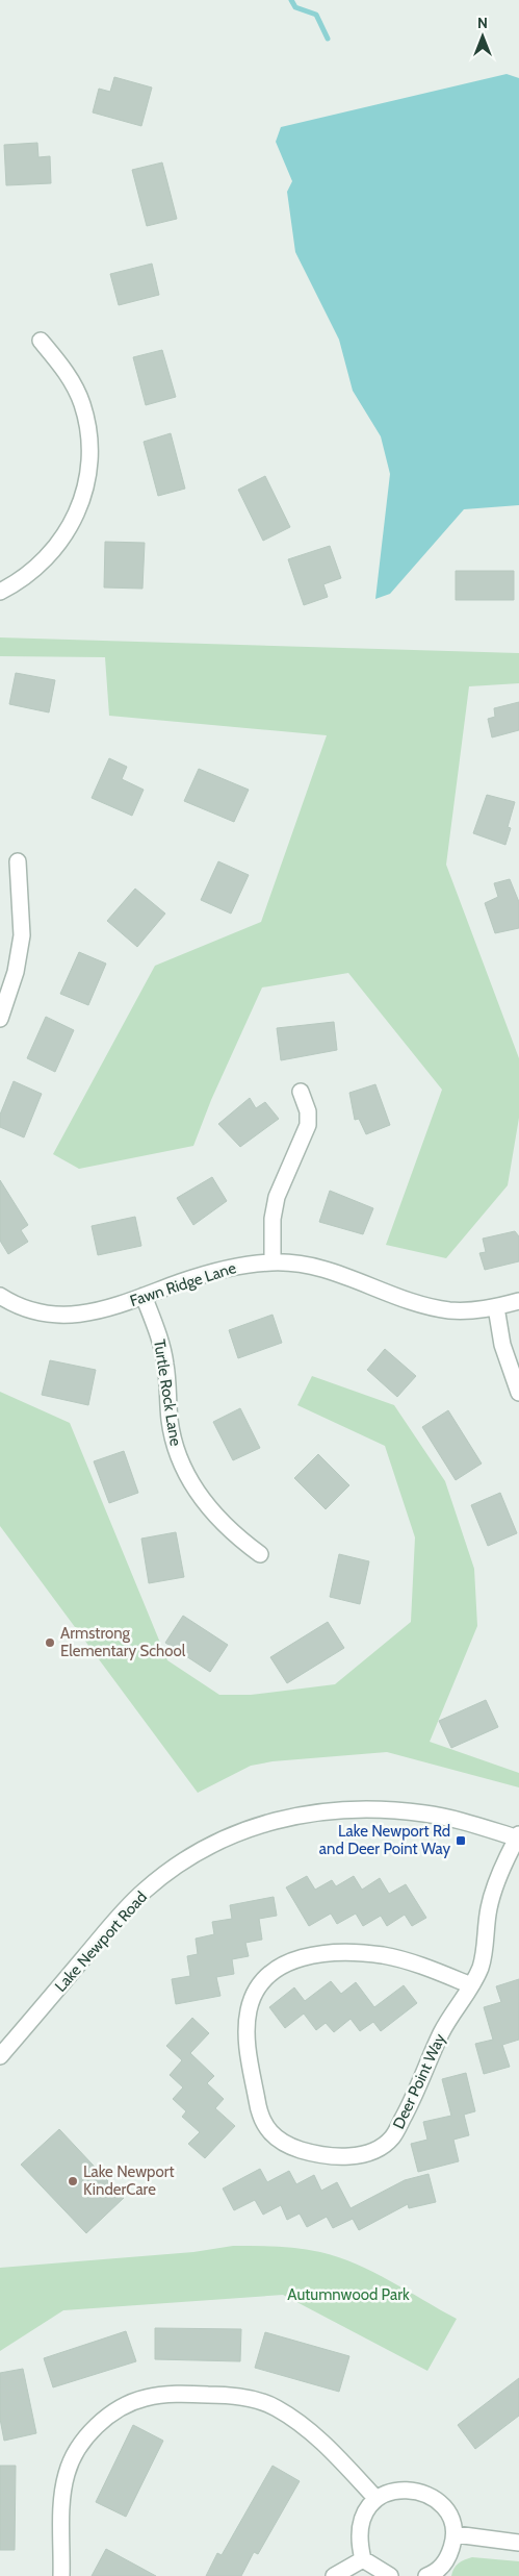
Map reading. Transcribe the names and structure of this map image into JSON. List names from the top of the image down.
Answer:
{
  "streets": {
    "street": [
      "Fawn Ridge Lane",
      "Turtle Rock Lane",
      "Lake Newport Road",
      "Deer Point Way"
    ]
  },
  "crossings": [
    ["Fawn Ridge Lane", "Turtle Rock Lane"],
    ["Lake Newport Road", "Deer Point Way"]
  ],
  "parks": ["Autumnwood Park"],
  "places": {
    "other": ["Armstrong Elementary School", "Lake Newport KinderCare"],
    "transit": ["Lake Newport Rd and Deer Point Way"]
  },
  "north": "top"
}
